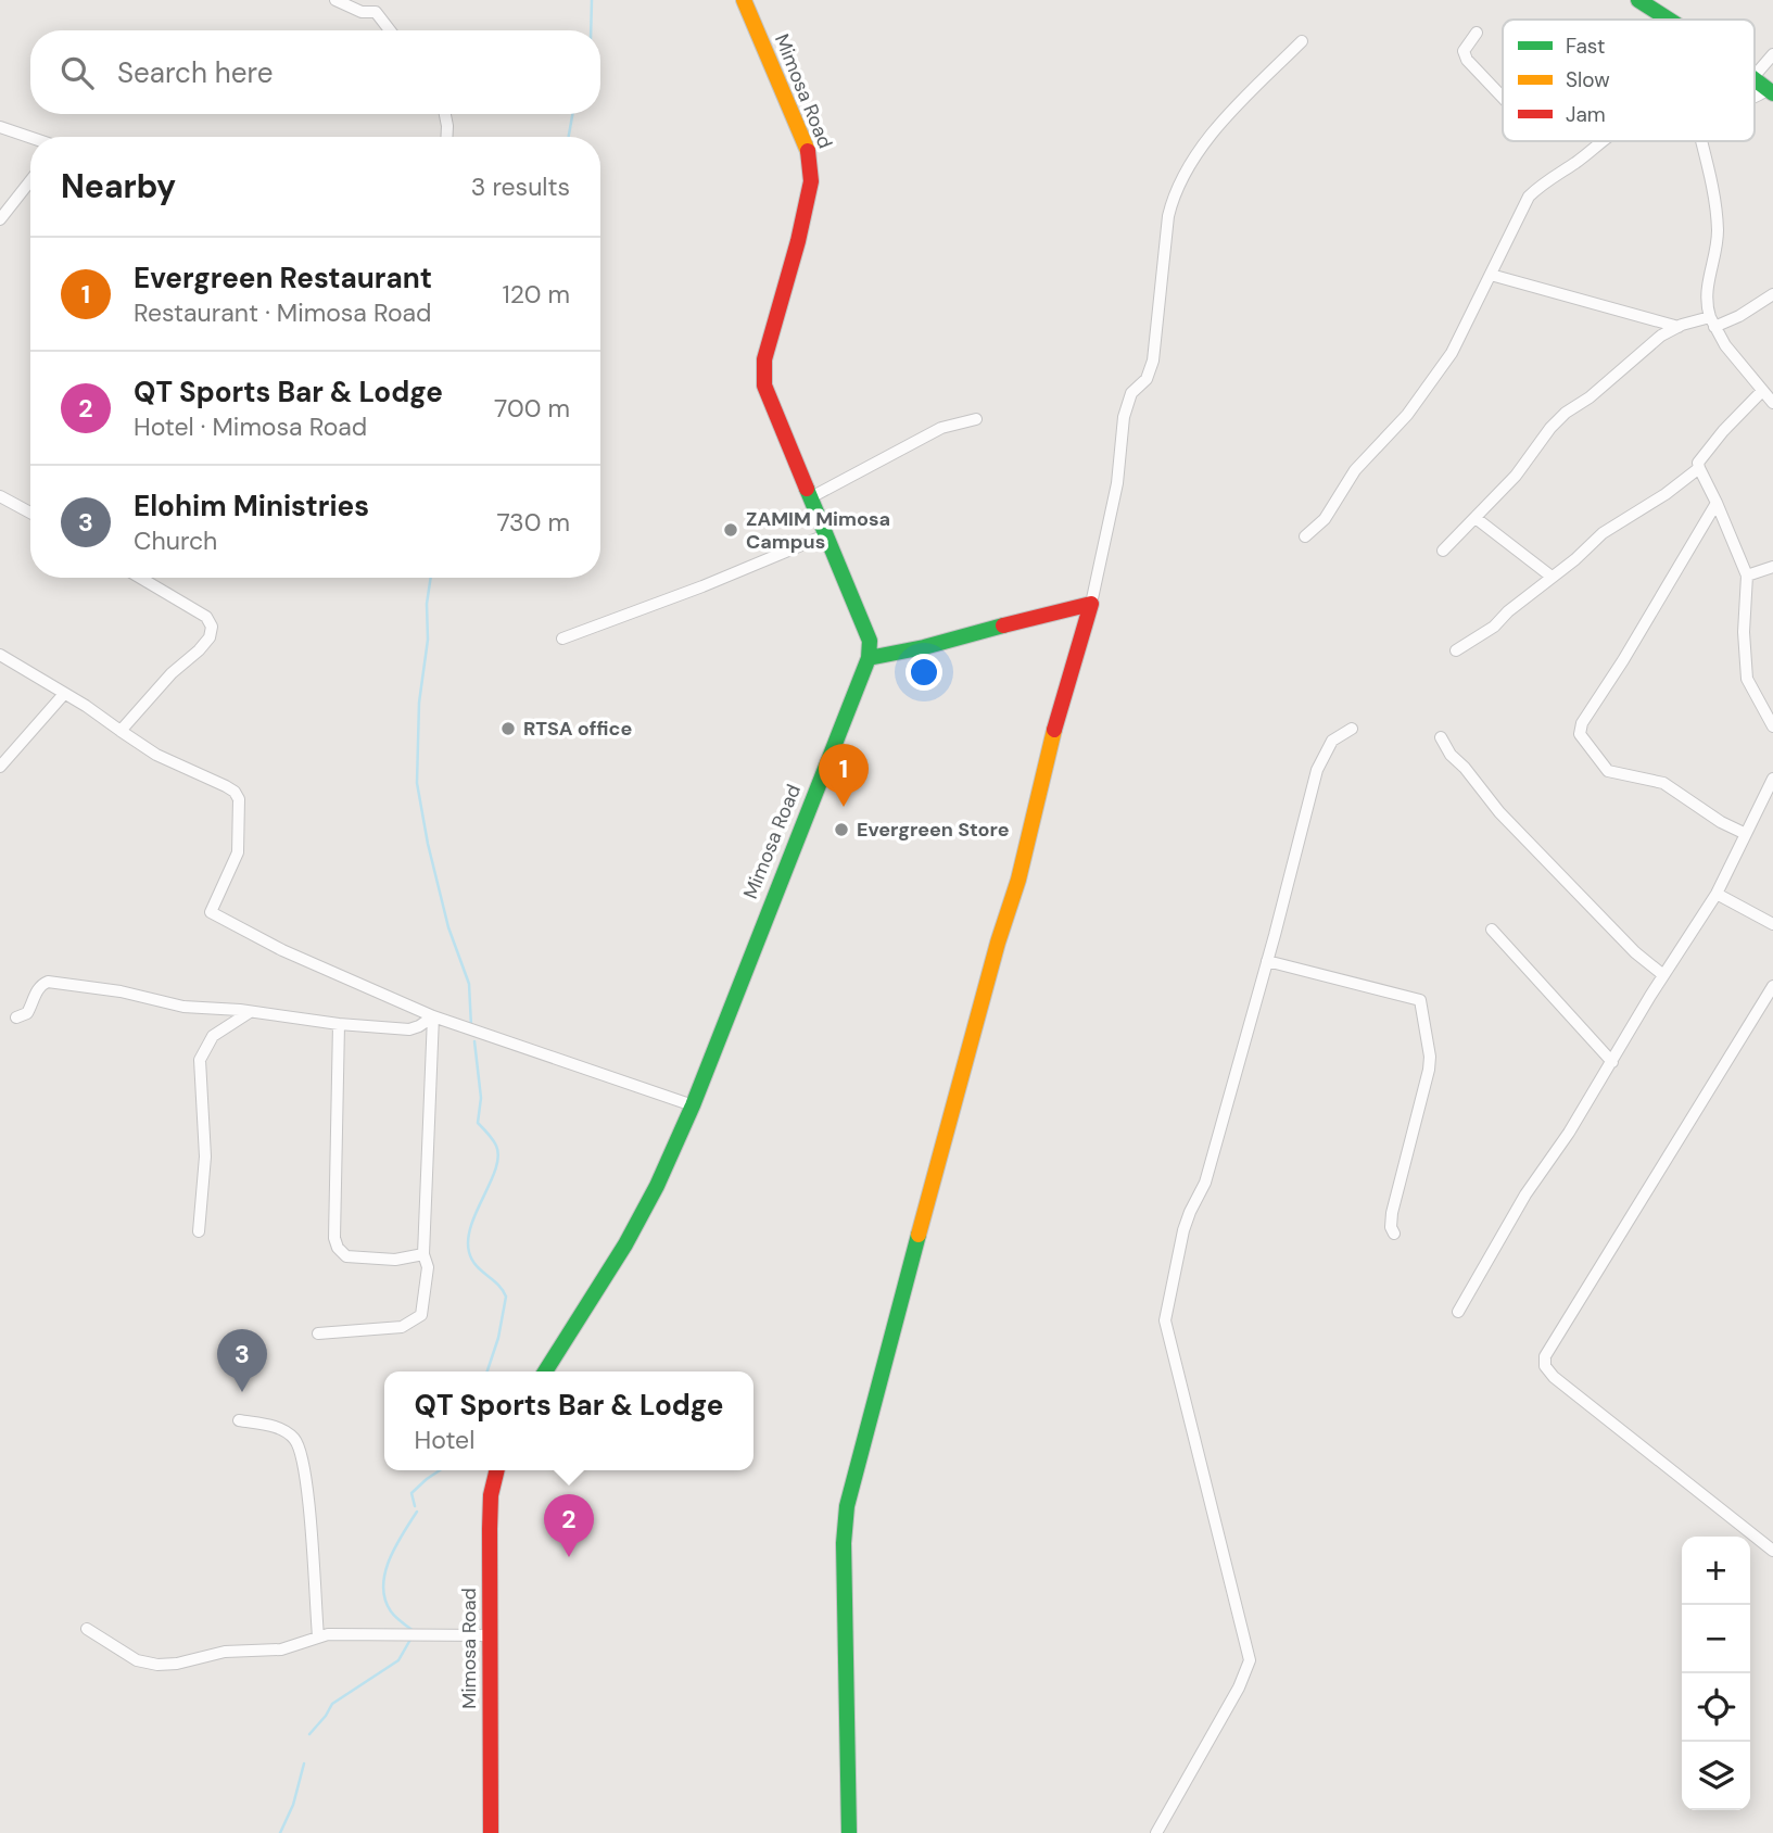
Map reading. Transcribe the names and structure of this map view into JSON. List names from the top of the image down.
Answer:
{
  "streets": {
    "street": ["Mimosa Road"]
  },
  "places": ["ZAMIM Mimosa Campus", "RTSA office", "Evergreen Store"],
  "legend": ["Fast", "Slow", "Jam"],
  "page": {
    "search": "Search here",
    "heading": ["Nearby", "3 results"],
    "list": [
      {
        "mark": "1",
        "name": "Evergreen Restaurant",
        "note": "Restaurant · Mimosa Road",
        "value": "120 m"
      },
      {
        "mark": "2",
        "name": "QT Sports Bar & Lodge",
        "note": "Hotel · Mimosa Road",
        "value": "700 m"
      },
      {
        "mark": "3",
        "name": "Elohim Ministries",
        "note": "Church",
        "value": "730 m"
      }
    ],
    "pins": ["1", "3", "2"],
    "popup": ["QT Sports Bar & Lodge", "Hotel"],
    "map_buttons": ["+", "−"]
  }
}
